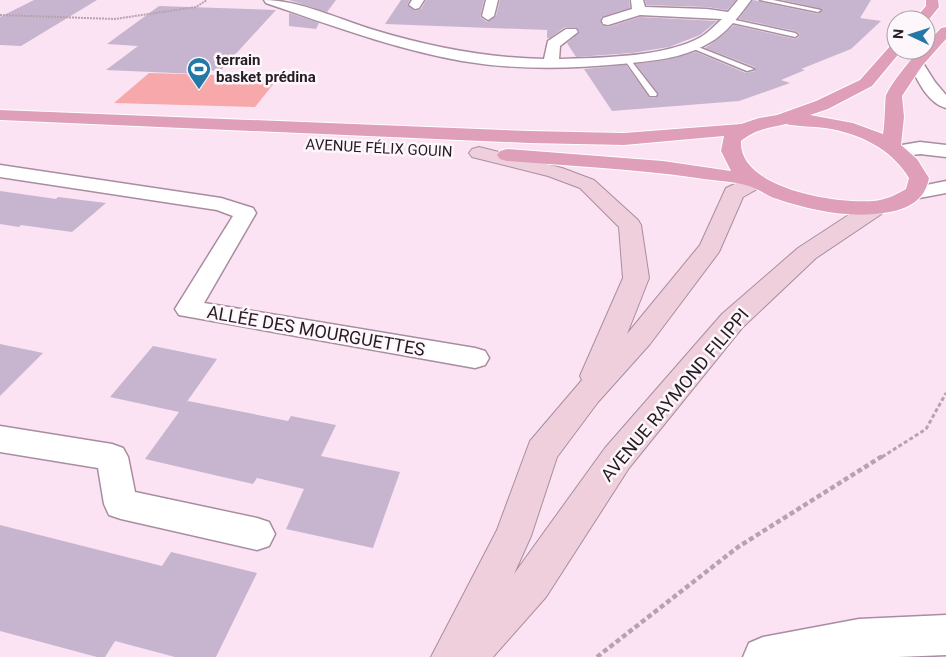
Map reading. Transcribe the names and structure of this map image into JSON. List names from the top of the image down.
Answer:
{
  "streets": {
    "main road": ["AVENUE FÉLIX GOUIN", "AVENUE RAYMOND FILIPPI"],
    "street": ["ALLÉE DES MOURGUETTES"]
  },
  "crossings": [
    ["AVENUE FÉLIX GOUIN", "AVENUE RAYMOND FILIPPI"]
  ],
  "places": {
    "sports": ["terrain basket prédina"]
  },
  "north": "left"
}
